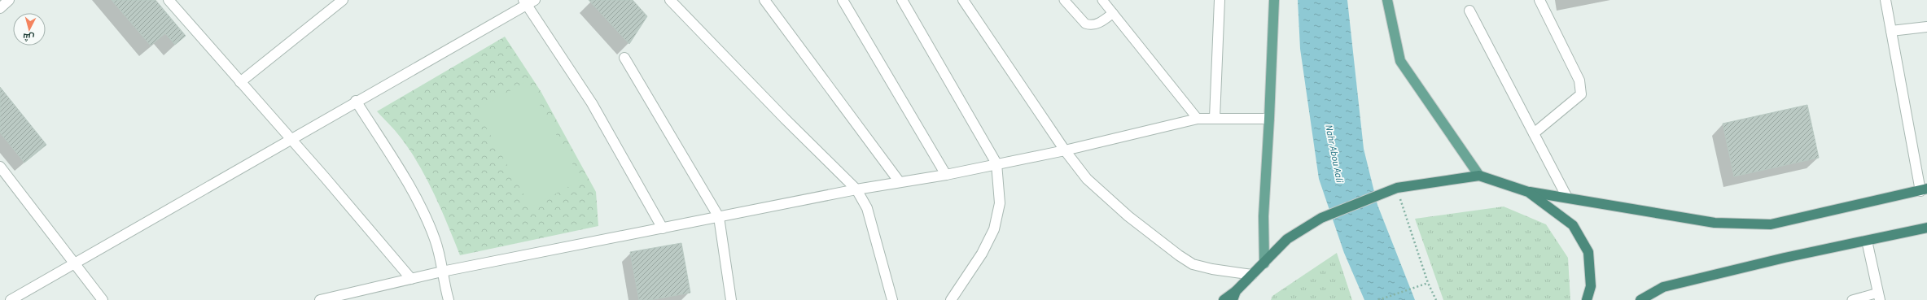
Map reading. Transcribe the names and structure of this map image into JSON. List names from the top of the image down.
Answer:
{
  "water": ["Nahr Abou Aali"],
  "north": "bottom"
}
